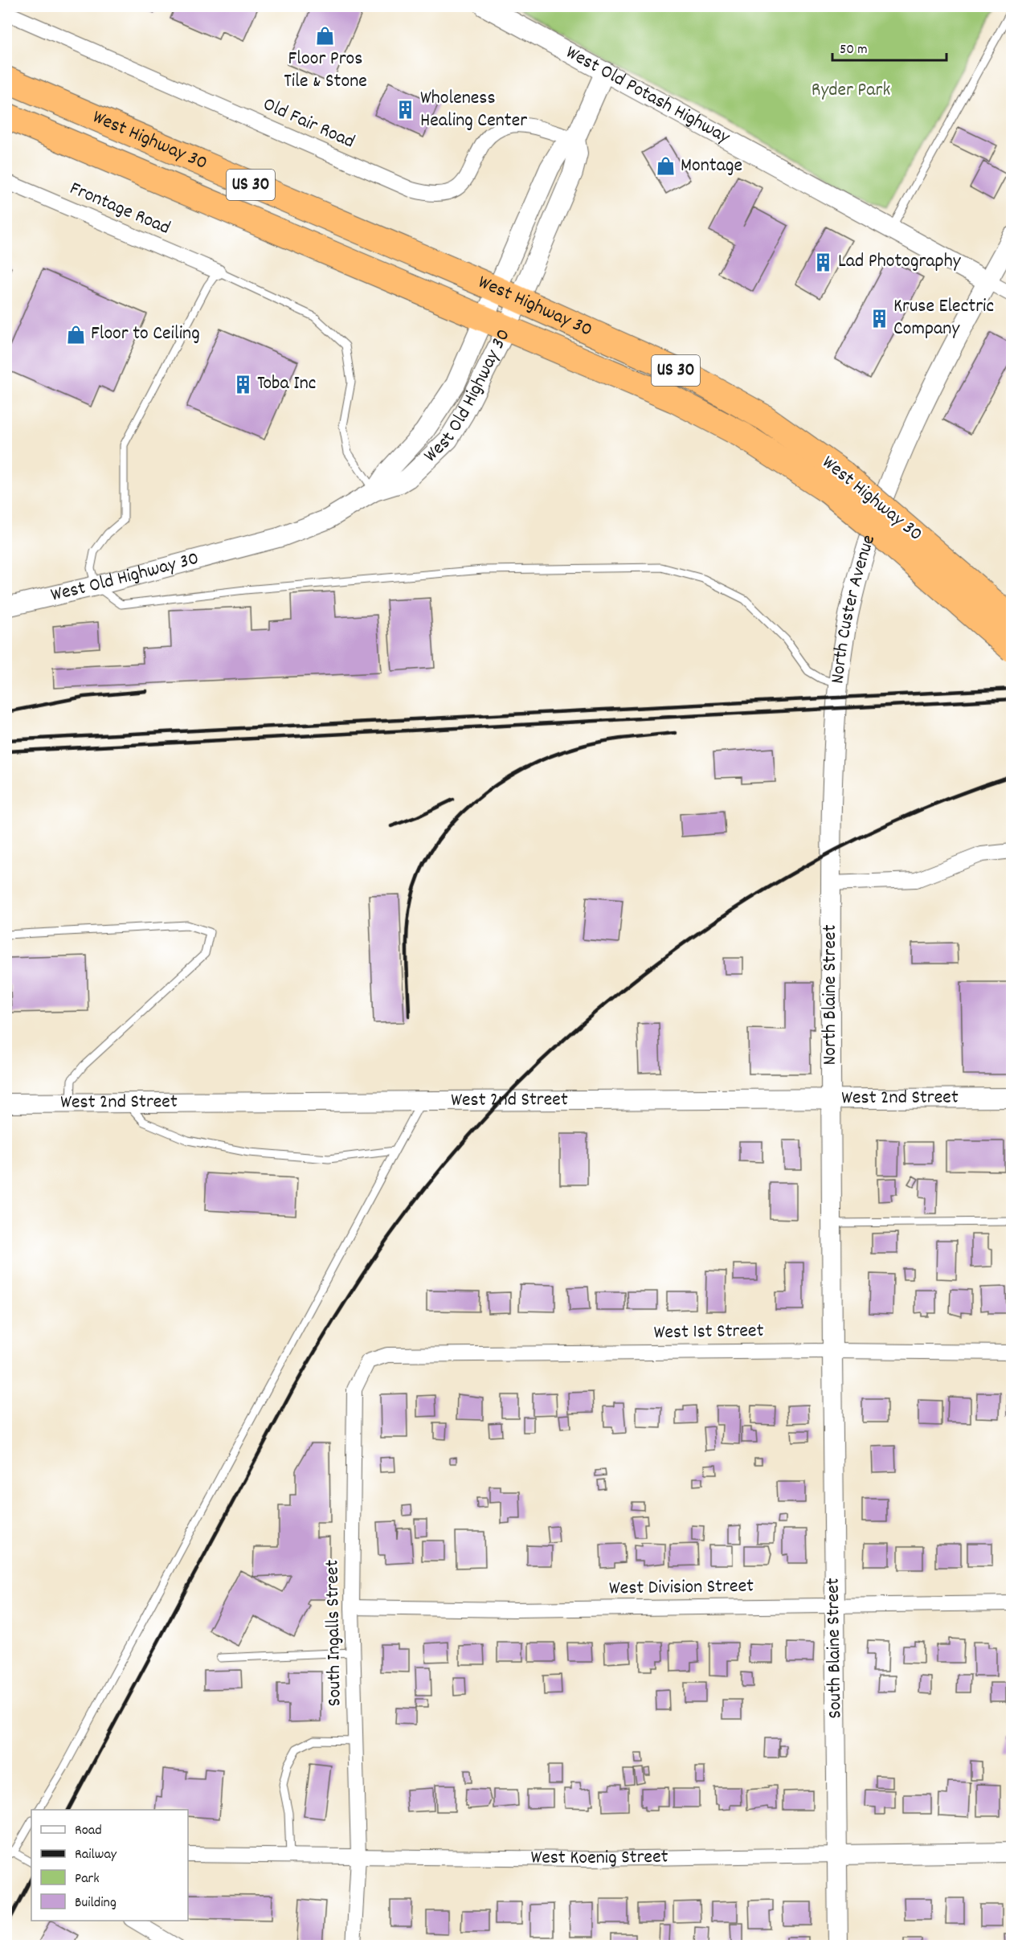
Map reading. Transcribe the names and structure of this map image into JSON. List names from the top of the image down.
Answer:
{
  "streets": {
    "highway": ["West Highway 30", "US 30"],
    "street": [
      "West Old Potash Highway",
      "Old Fair Road",
      "Frontage Road",
      "West Old Highway 30",
      "North Custer Avenue",
      "North Blaine Street",
      "West 2nd Street",
      "West 1st Street",
      "West Division Street",
      "South Ingalls Street",
      "South Blaine Street",
      "West Koenig Street"
    ]
  },
  "crossings": [
    ["West Old Potash Highway", "West Old Highway 30"],
    ["West Old Potash Highway", "North Custer Avenue"],
    ["Old Fair Road", "West Old Highway 30"],
    ["West Highway 30", "West Old Highway 30"],
    ["North Custer Avenue", "North Blaine Street"],
    ["North Blaine Street", "West 2nd Street"],
    ["North Blaine Street", "West 1st Street"],
    ["North Blaine Street", "South Blaine Street"],
    ["West 1st Street", "South Ingalls Street"],
    ["West 1st Street", "South Blaine Street"],
    ["West Division Street", "South Ingalls Street"],
    ["West Division Street", "South Blaine Street"],
    ["South Ingalls Street", "West Koenig Street"],
    ["South Blaine Street", "West Koenig Street"]
  ],
  "parks": ["Ryder Park"],
  "places": {
    "shop": ["Floor Pros Tile & Stone", "Montage", "Floor to Ceiling"],
    "building": [
      "Wholeness Healing Center",
      "Lad Photography",
      "Kruse Electric Company",
      "Toba Inc"
    ]
  },
  "legend": [
    "Road",
    "Railway",
    "Park",
    "Building"
  ],
  "scale_bar": "50 m"
}
